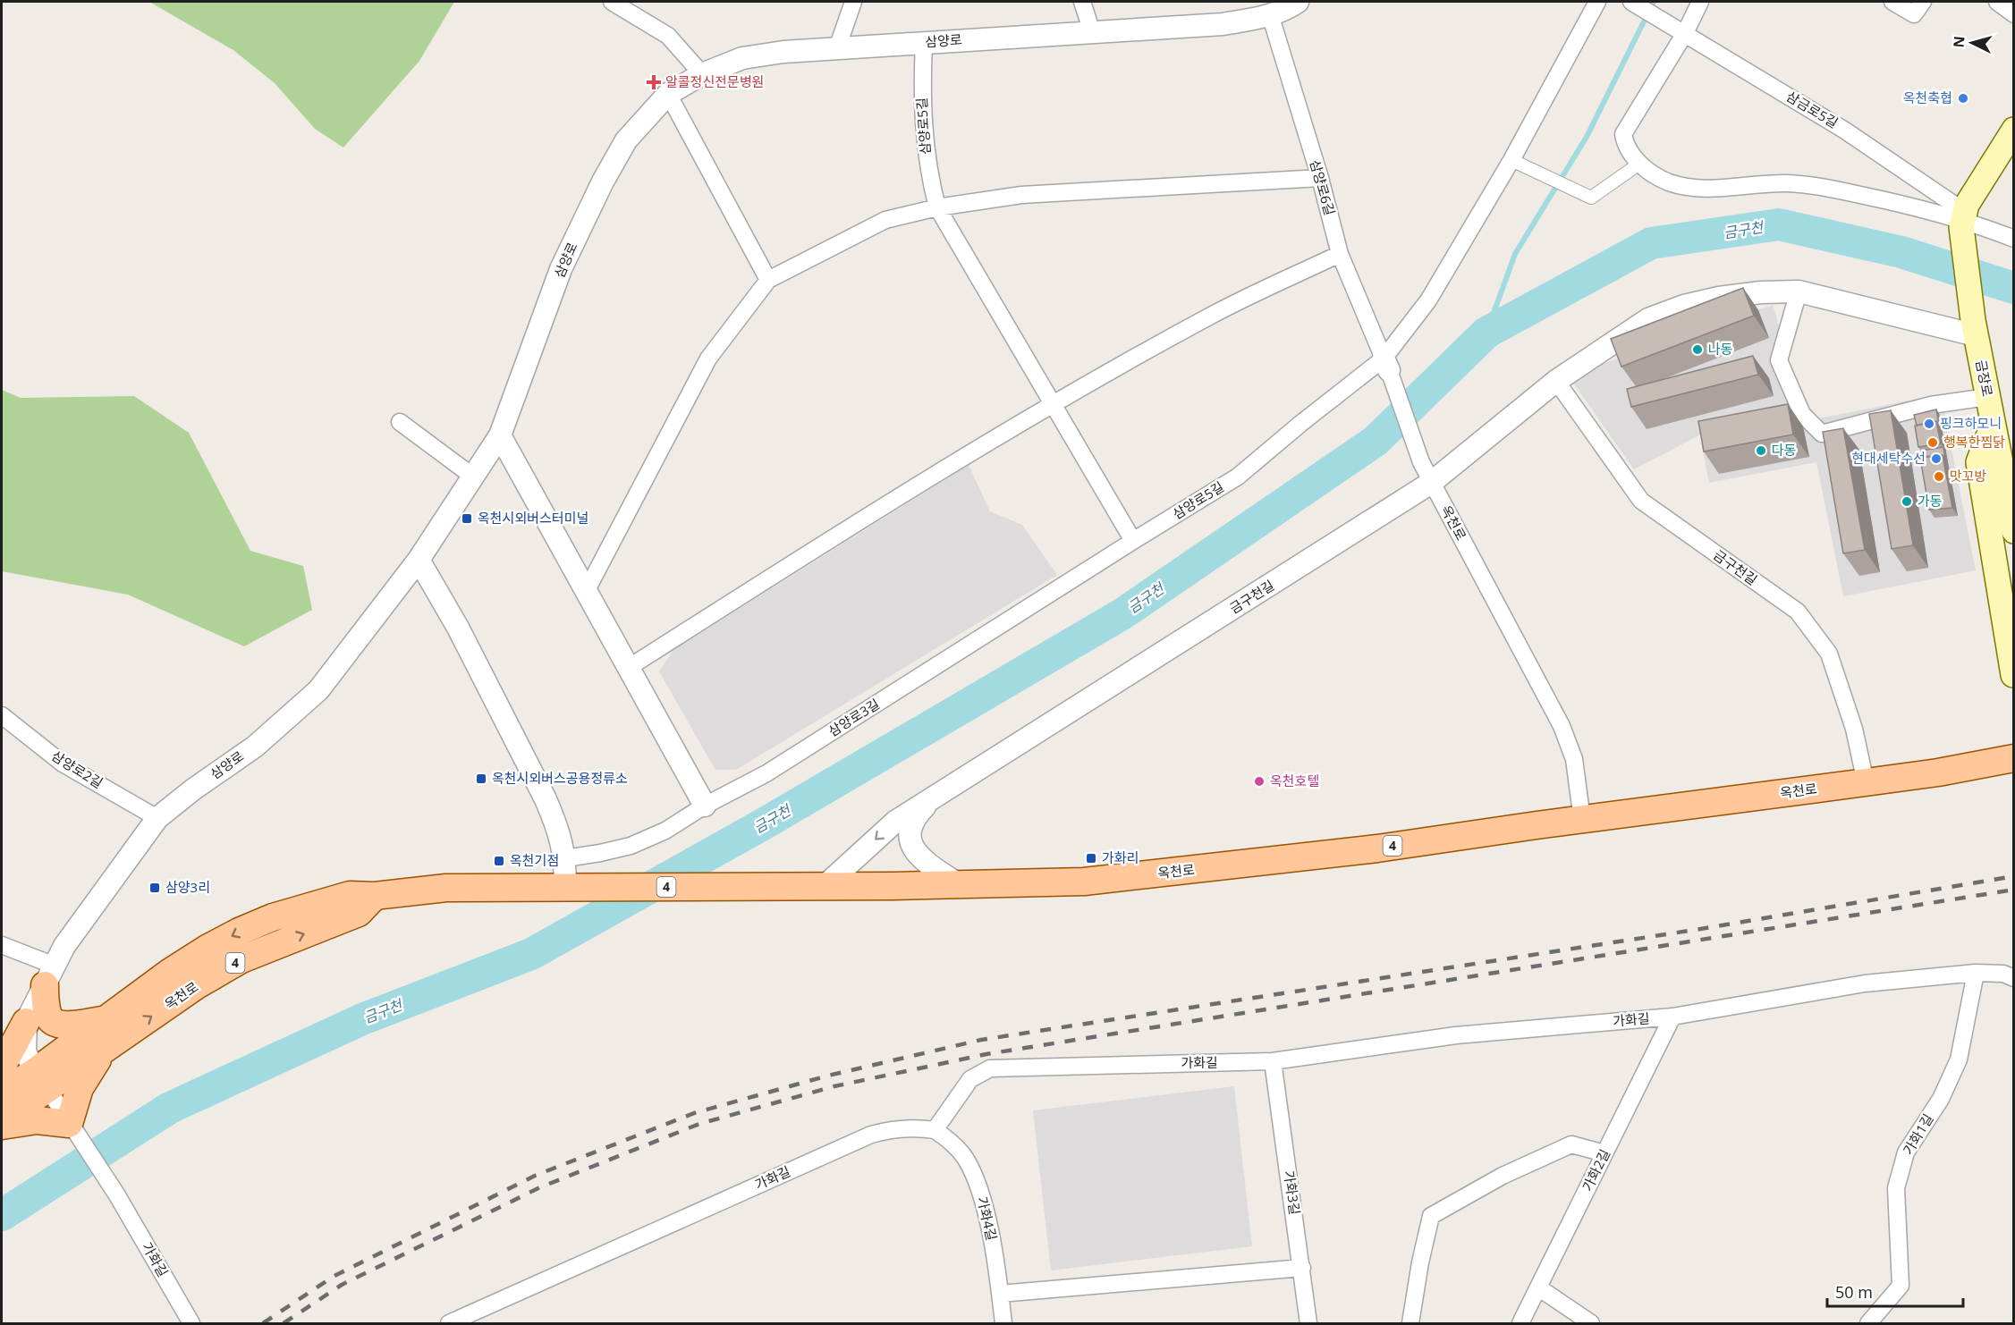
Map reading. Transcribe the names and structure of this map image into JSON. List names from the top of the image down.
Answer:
{
  "streets": {
    "main road": ["금장로", "옥천로", "4"],
    "street": [
      "삼양로",
      "삼금로5길",
      "삼양로5길",
      "삼양로6길",
      "금구천길",
      "삼양로3길",
      "삼양로2길",
      "가화길",
      "가화1길",
      "가화2길",
      "가화3길",
      "가화4길"
    ]
  },
  "crossings": [
    ["삼양로", "삼양로5길"],
    ["삼양로", "삼양로6길"],
    ["삼양로", "옥천로"],
    ["삼양로", "삼양로2길"],
    ["삼금로5길", "금장로"],
    ["삼양로5길", "삼양로6길"],
    ["삼양로5길", "삼양로3길"],
    ["삼양로6길", "옥천로"],
    ["금장로", "금구천길"],
    ["옥천로", "금구천길"],
    ["가화길", "가화1길"],
    ["가화길", "가화2길"],
    ["가화길", "가화3길"],
    ["가화길", "가화4길"]
  ],
  "water": ["금구천"],
  "places": {
    "health": ["알콜정신전문병원"],
    "other": [
      "옥천축협",
      "나동",
      "핑크하모니",
      "행복한찜닭",
      "다동",
      "현대세탁수선",
      "맛꼬방",
      "가동",
      "옥천호텔"
    ],
    "transit": [
      "옥천시외버스터미널",
      "옥천시외버스공용정류소",
      "가화리",
      "옥천기점",
      "삼양3리"
    ]
  },
  "scale_bar": "50 m",
  "north": "left"
}
